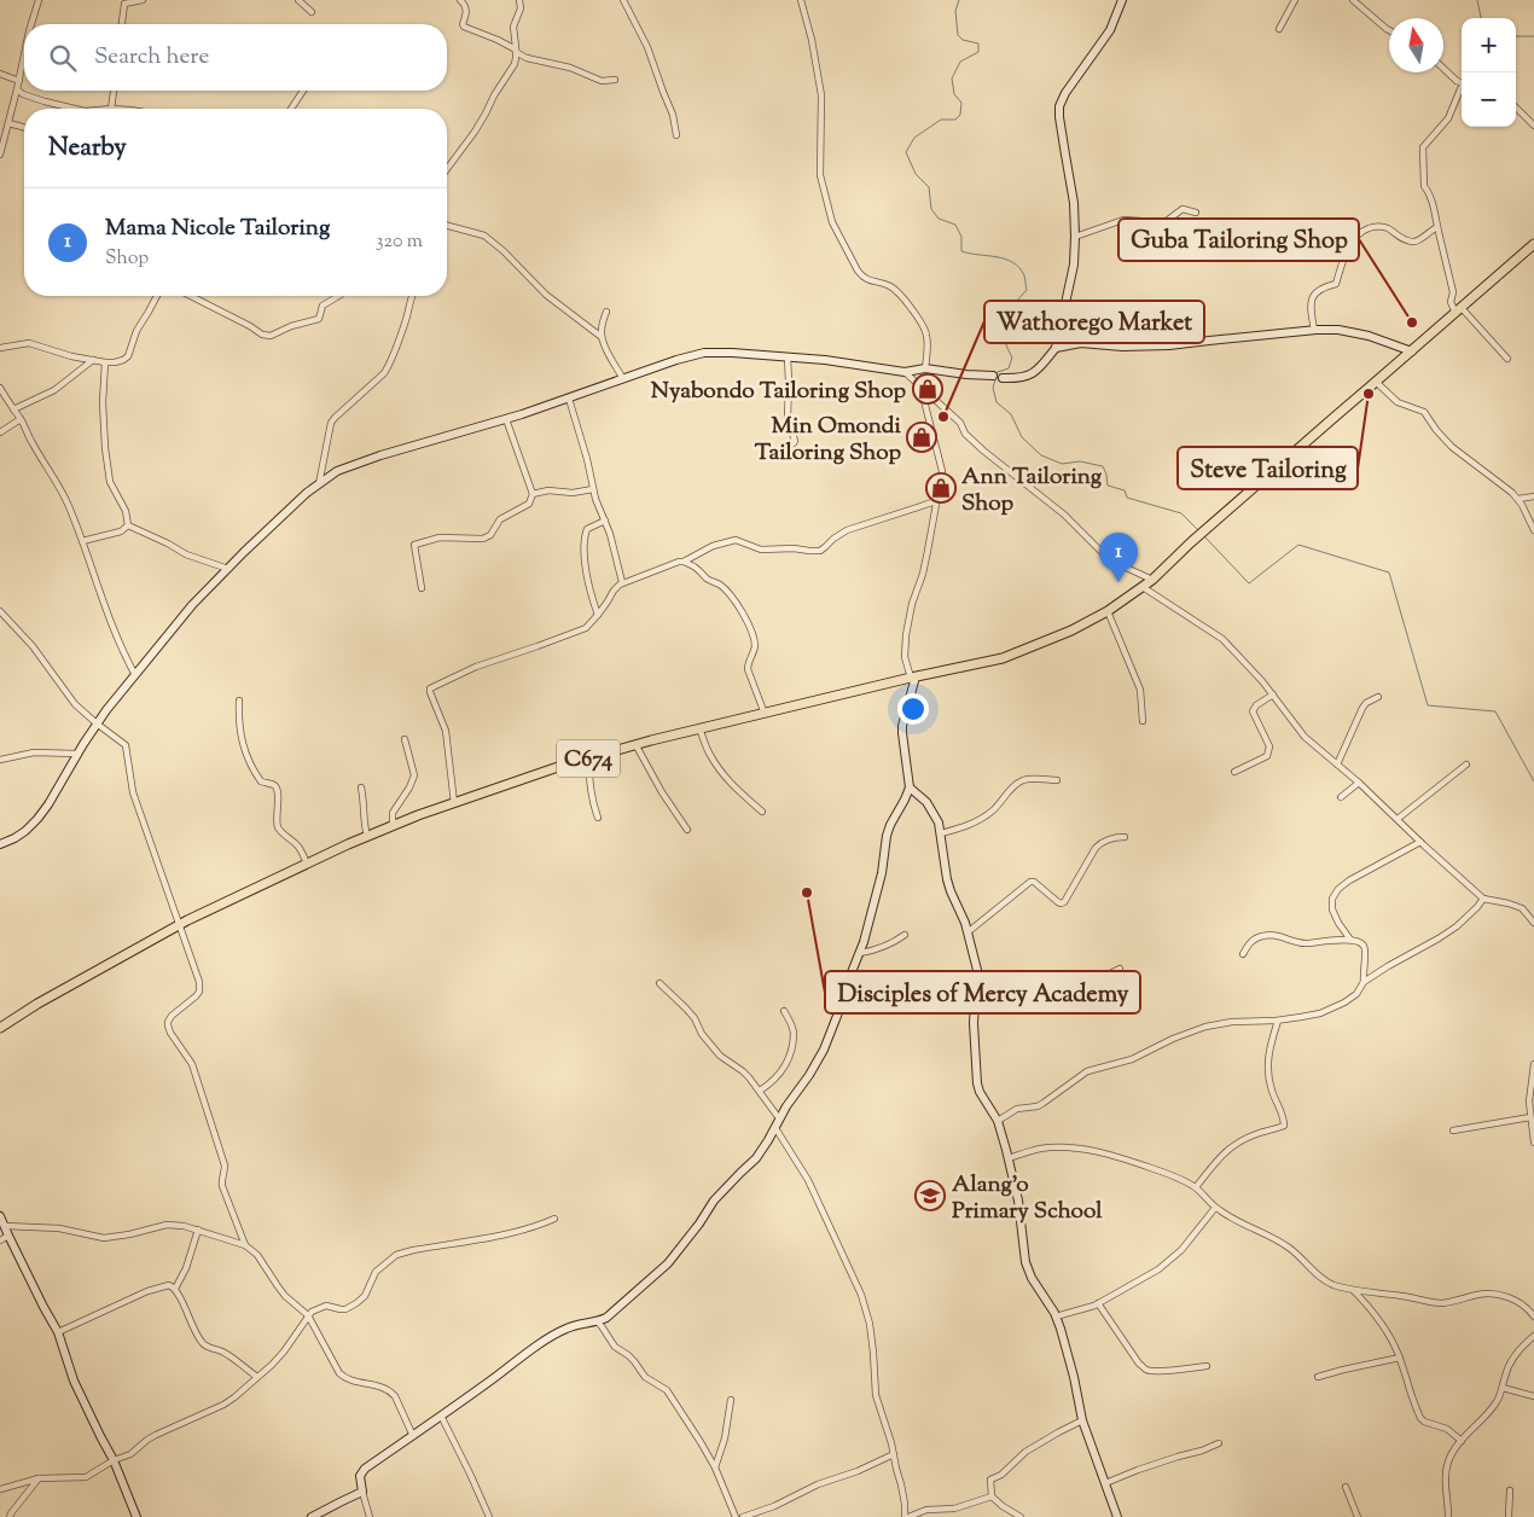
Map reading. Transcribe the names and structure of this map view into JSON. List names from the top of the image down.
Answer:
{
  "streets": {
    "main road": ["C674"]
  },
  "places": {
    "other": [
      "Guba Tailoring Shop",
      "Steve Tailoring",
      "Wathorego Market",
      "Disciples of Mercy Academy"
    ],
    "shop": ["Nyabondo Tailoring Shop", "Min Omondi Tailoring Shop", "Ann Tailoring Shop"],
    "school or university": ["Alang'o Primary School"]
  },
  "north": "top",
  "page": {
    "map_buttons": ["+", "−"],
    "search": "Search here",
    "heading": "Nearby",
    "list": [
      {
        "mark": "1",
        "name": "Mama Nicole Tailoring",
        "note": "Shop",
        "value": "320 m"
      }
    ],
    "pins": "1"
  }
}
